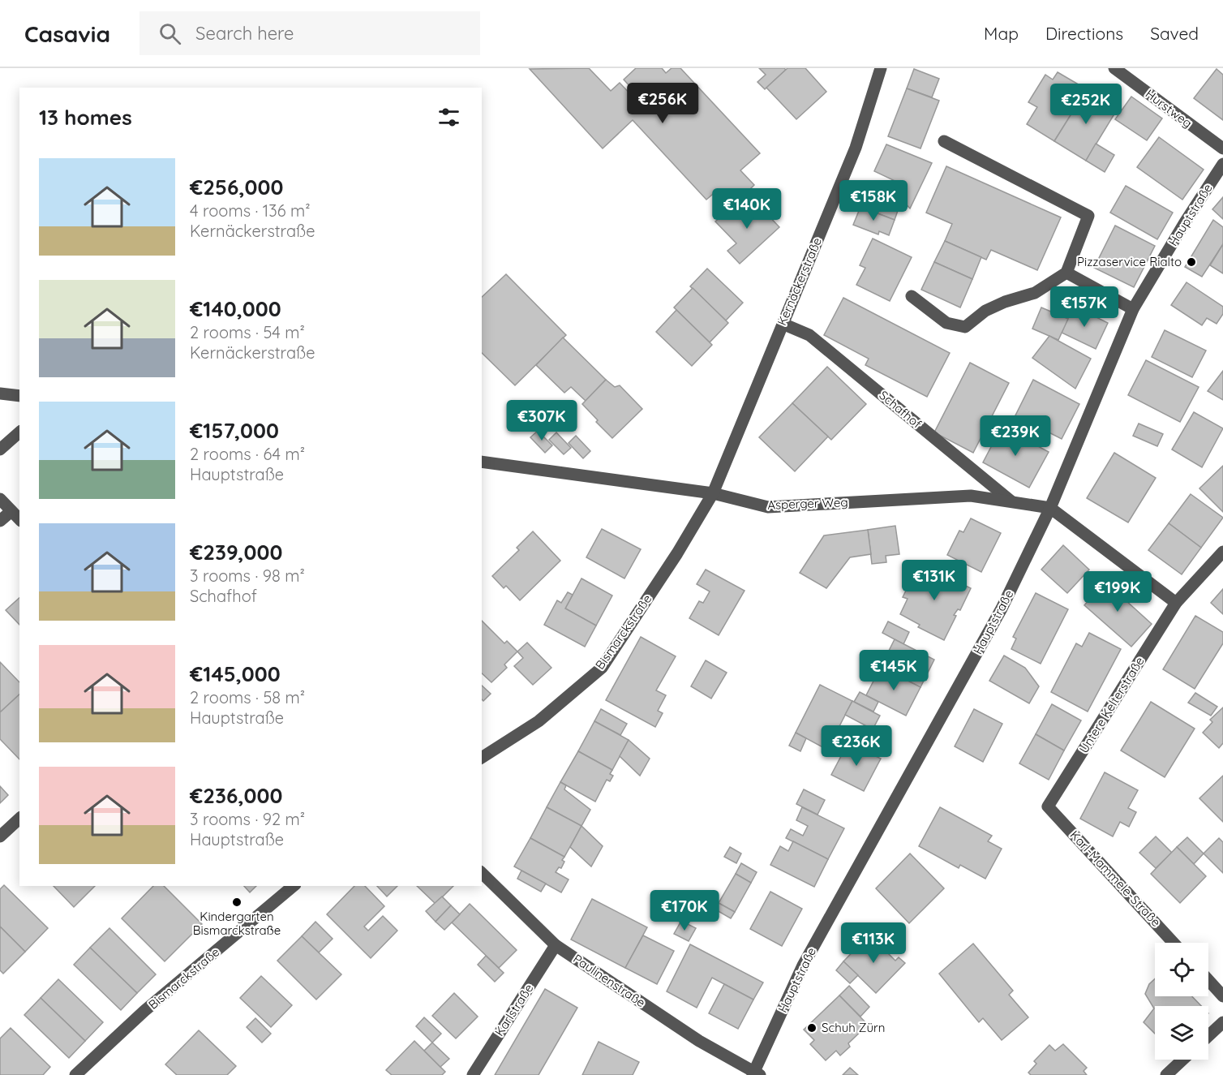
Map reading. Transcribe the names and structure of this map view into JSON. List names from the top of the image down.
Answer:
{
  "streets": {
    "street": [
      "Hurstweg",
      "Hauptstraße",
      "Kernäckerstraße",
      "Schafhof",
      "Asperger Weg",
      "Bismarckstraße",
      "Untere Kelterstraße",
      "Karl-Mammele-Straße",
      "Paulinenstraße",
      "Karlstraße"
    ]
  },
  "crossings": [
    ["Hauptstraße", "Asperger Weg"],
    ["Hauptstraße", "Paulinenstraße"],
    ["Kernäckerstraße", "Schafhof"],
    ["Kernäckerstraße", "Asperger Weg"],
    ["Kernäckerstraße", "Bismarckstraße"],
    ["Schafhof", "Asperger Weg"],
    ["Asperger Weg", "Bismarckstraße"],
    ["Untere Kelterstraße", "Karl-Mammele-Straße"],
    ["Paulinenstraße", "Karlstraße"]
  ],
  "places": ["Pizzaservice Rialto", "Kindergarten Bismarckstraße", "Schuh Zürn"],
  "page": {
    "header": "Casavia",
    "search": "Search here",
    "nav": ["Map", "Directions", "Saved"],
    "price": [
      "€256K",
      "€252K",
      "€158K",
      "€140K",
      "€157K",
      "€307K",
      "€239K",
      "€131K",
      "€199K",
      "€145K",
      "€236K",
      "€170K",
      "€113K"
    ],
    "heading": "13 homes",
    "list": [
      {
        "name": "€256,000",
        "note": "4 rooms · 136 m² · Kernäckerstraße"
      },
      {
        "name": "€140,000",
        "note": "2 rooms · 54 m² · Kernäckerstraße"
      },
      {
        "name": "€157,000",
        "note": "2 rooms · 64 m² · Hauptstraße"
      },
      {
        "name": "€239,000",
        "note": "3 rooms · 98 m² · Schafhof"
      },
      {
        "name": "€145,000",
        "note": "2 rooms · 58 m² · Hauptstraße"
      },
      {
        "name": "€236,000",
        "note": "3 rooms · 92 m² · Hauptstraße"
      }
    ]
  }
}
